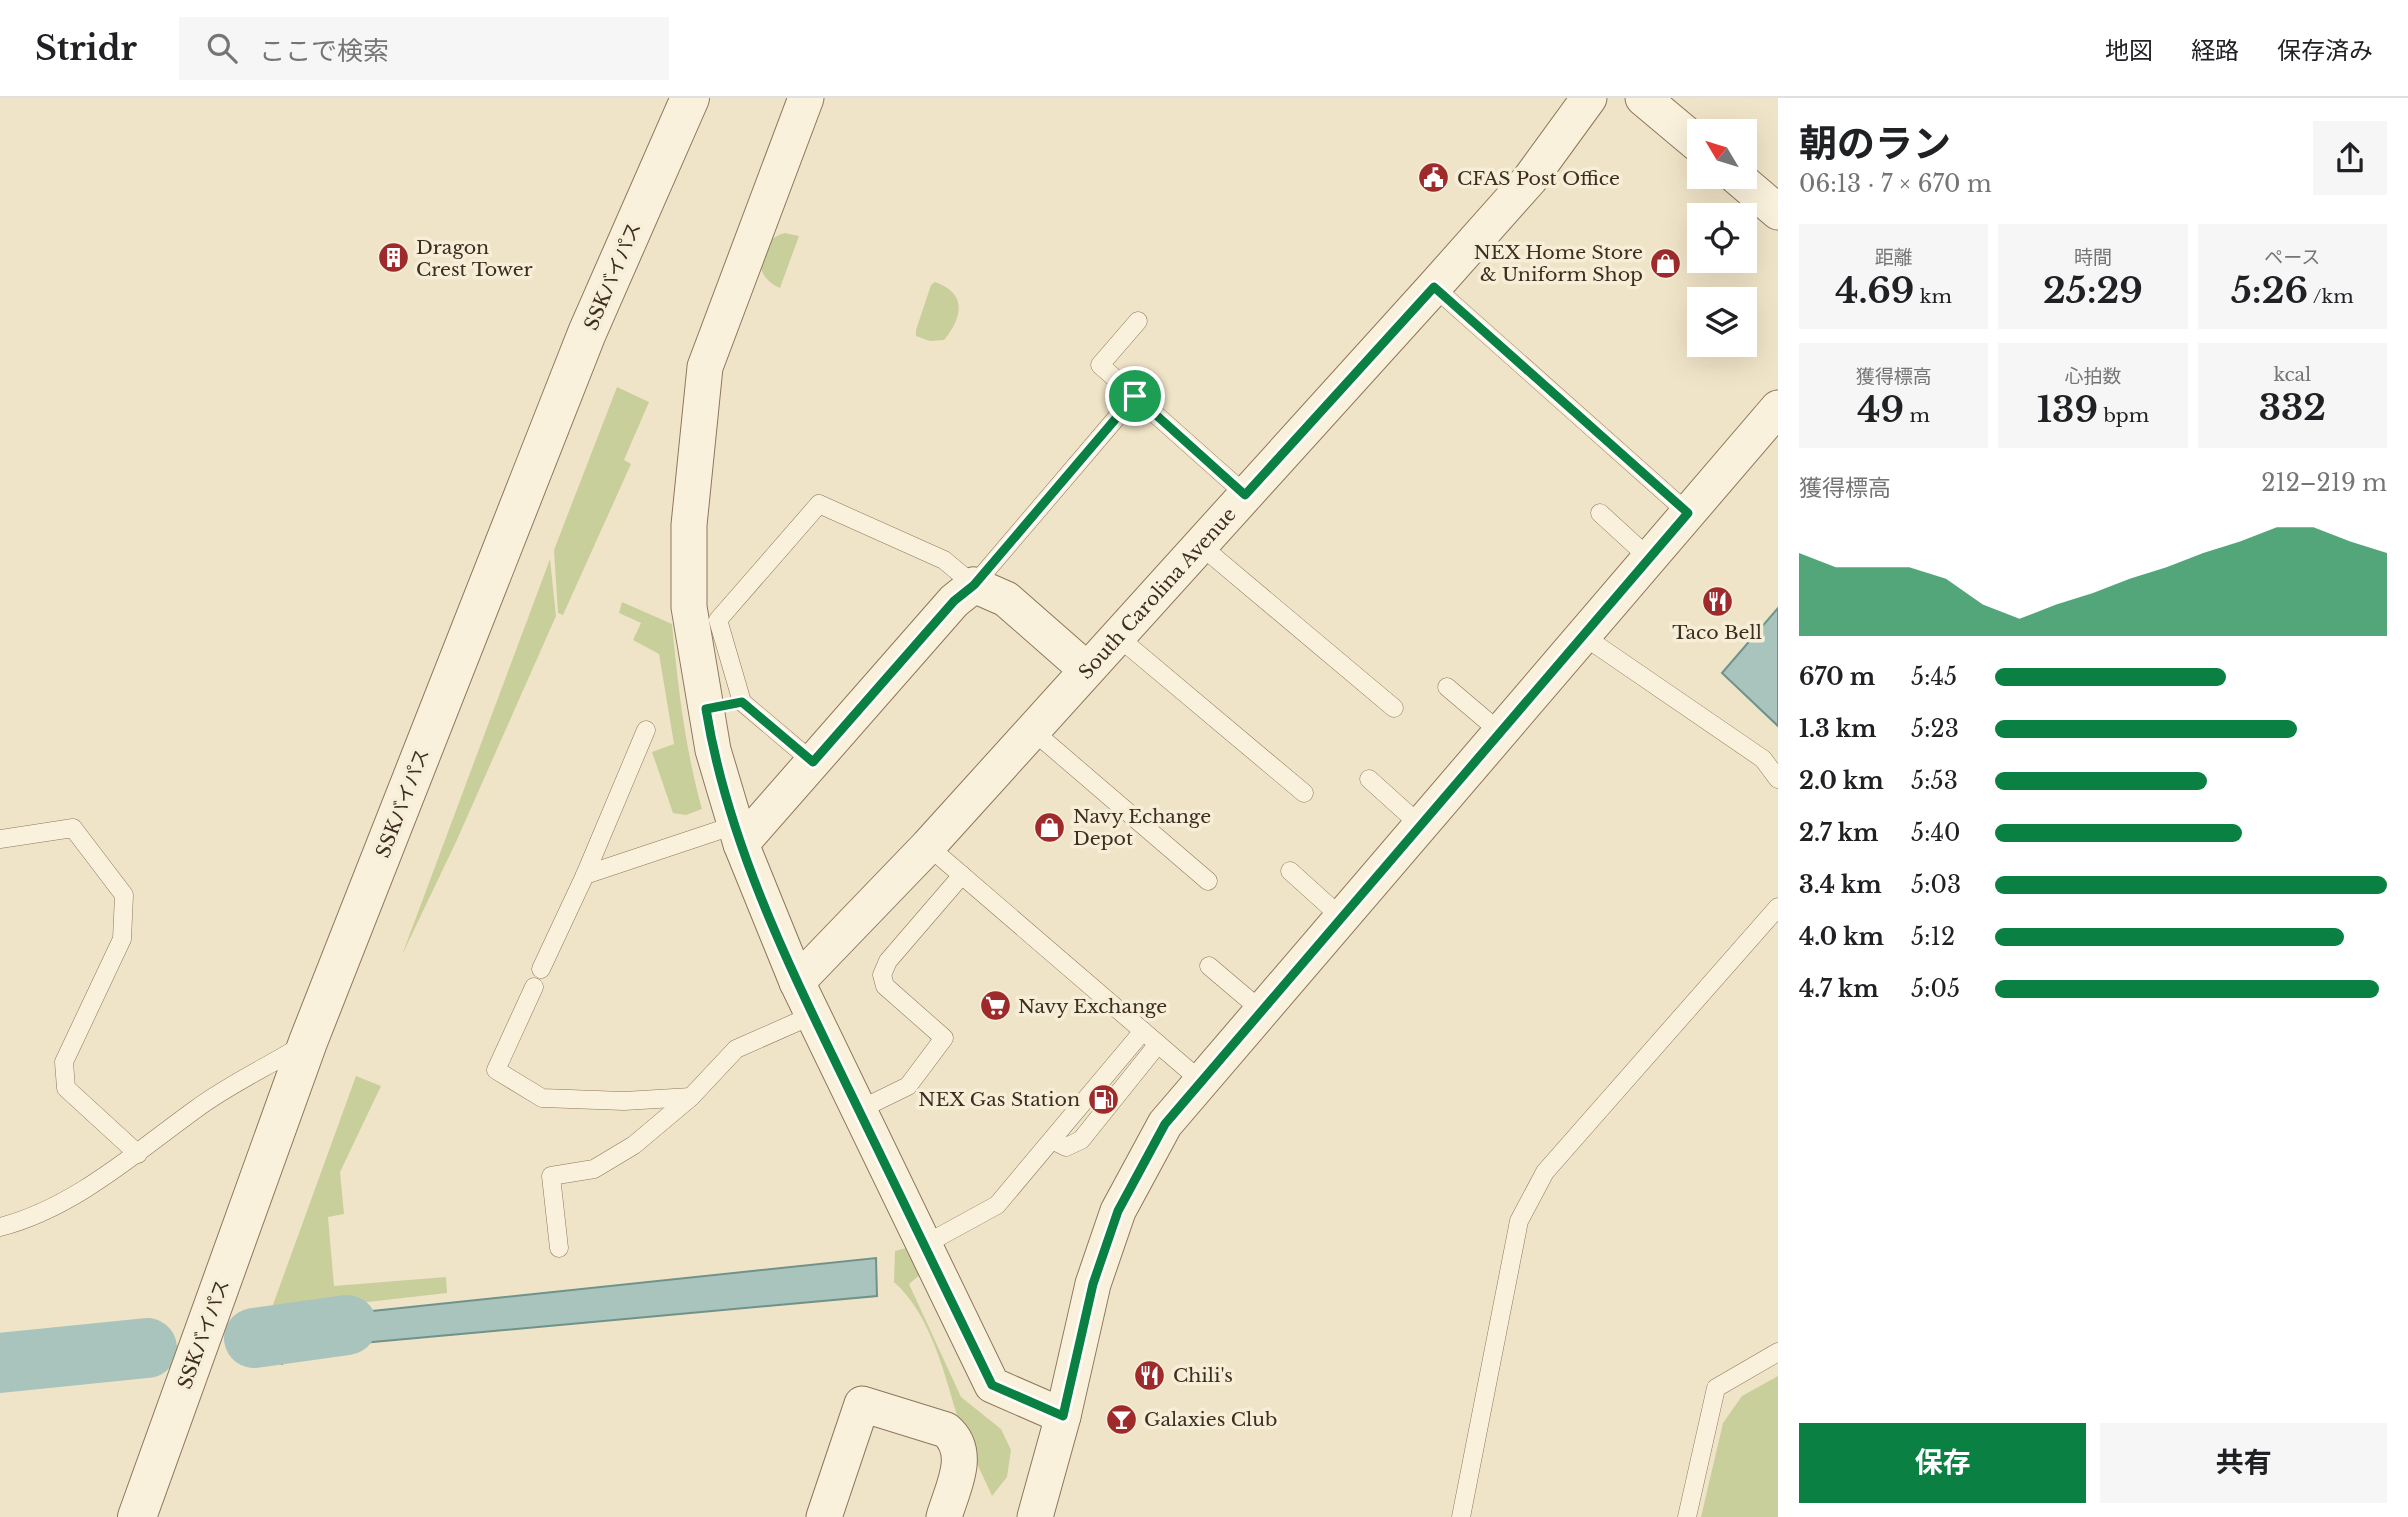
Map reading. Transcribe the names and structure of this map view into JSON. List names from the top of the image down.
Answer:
{
  "streets": {
    "street": ["SSKバイパス", "South Carolina Avenue"]
  },
  "places": {
    "public building": ["CFAS Post Office"],
    "building": ["Dragon Crest Tower"],
    "shop": ["NEX Home Store & Uniform Shop", "Navy Echange Depot"],
    "restaurant": ["Taco Bell", "Chili's"],
    "supermarket": ["Navy Exchange"],
    "fuel station": ["NEX Gas Station"],
    "bar": ["Galaxies Club"]
  },
  "north": "top left",
  "page": {
    "header": "Stridr",
    "search": "ここで検索",
    "nav": ["地図", "経路", "保存済み"],
    "heading": ["朝のラン", "06:13 · 7 × 670 m"],
    "stats": [
      ["距離", "4.69 km"],
      ["時間", "25:29"],
      ["ペース", "5:26 /km"],
      ["獲得標高", "49 m"],
      ["心拍数", "139 bpm"],
      ["kcal", "332"]
    ],
    "chart": ["獲得標高", "212–219 m"],
    "list": [
      {
        "name": "670 m",
        "note": "5:45"
      },
      {
        "name": "1.3 km",
        "note": "5:23"
      },
      {
        "name": "2.0 km",
        "note": "5:53"
      },
      {
        "name": "2.7 km",
        "note": "5:40"
      },
      {
        "name": "3.4 km",
        "note": "5:03"
      },
      {
        "name": "4.0 km",
        "note": "5:12"
      },
      {
        "name": "4.7 km",
        "note": "5:05"
      }
    ],
    "buttons": ["保存", "共有"]
  }
}
